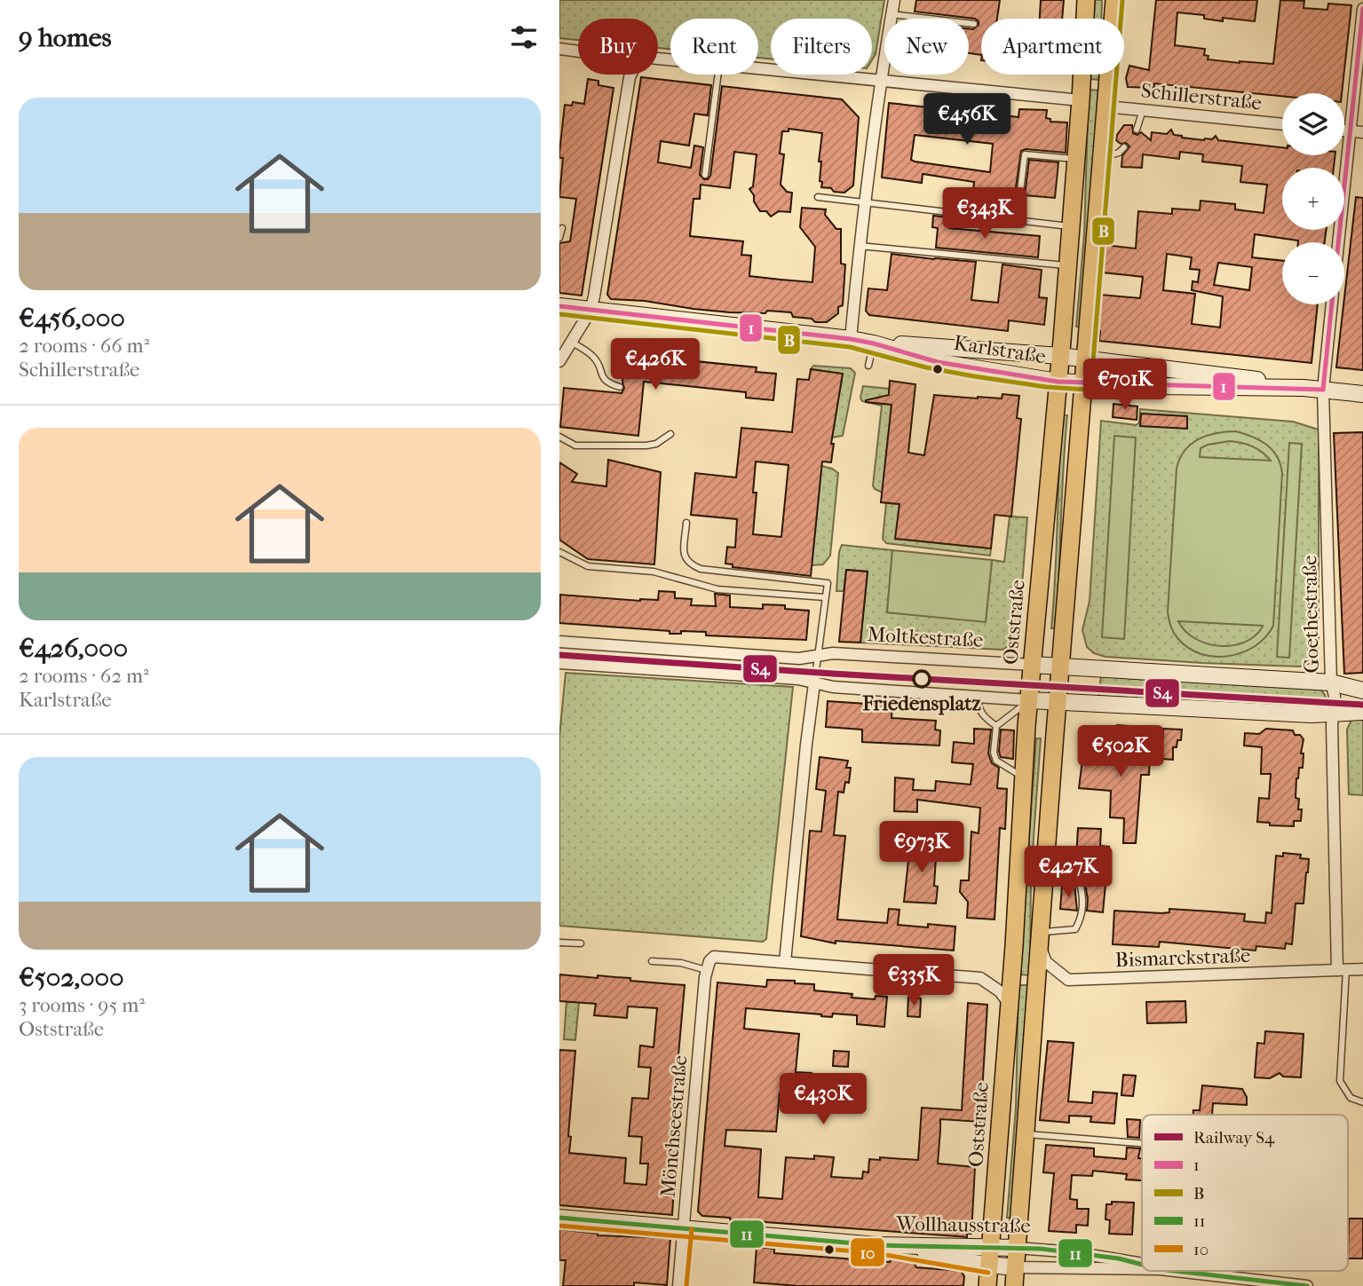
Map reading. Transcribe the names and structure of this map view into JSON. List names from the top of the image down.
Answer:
{
  "streets": {
    "main road": ["Oststraße"],
    "street": [
      "Schillerstraße",
      "Karlstraße",
      "Goethestraße",
      "Moltkestraße",
      "Bismarckstraße",
      "Mönchseestraße",
      "Wollhausstraße"
    ]
  },
  "crossings": [
    ["Karlstraße", "Goethestraße"],
    ["Karlstraße", "Oststraße"],
    ["Goethestraße", "Moltkestraße"],
    ["Goethestraße", "Bismarckstraße"],
    ["Oststraße", "Moltkestraße"],
    ["Oststraße", "Wollhausstraße"],
    ["Mönchseestraße", "Wollhausstraße"]
  ],
  "places": ["Friedensplatz"],
  "lines": [
    "transit line B",
    "transit line 1",
    "rail line S4",
    "transit line 11",
    "transit line 10"
  ],
  "legend": [
    "Railway S4",
    "1",
    "B",
    "11",
    "10"
  ],
  "page": {
    "heading": "9 homes",
    "chip": [
      "Buy",
      "Rent",
      "Filters",
      "New",
      "Apartment"
    ],
    "list": [
      {
        "name": "€456,000",
        "note": "2 rooms · 66 m² · Schillerstraße"
      },
      {
        "name": "€426,000",
        "note": "2 rooms · 62 m² · Karlstraße"
      },
      {
        "name": "€502,000",
        "note": "3 rooms · 95 m² · Oststraße"
      }
    ],
    "map_buttons": ["+", "−"],
    "price": [
      "€456K",
      "€343K",
      "€426K",
      "€701K",
      "€502K",
      "€973K",
      "€427K",
      "€335K",
      "€430K"
    ]
  }
}
